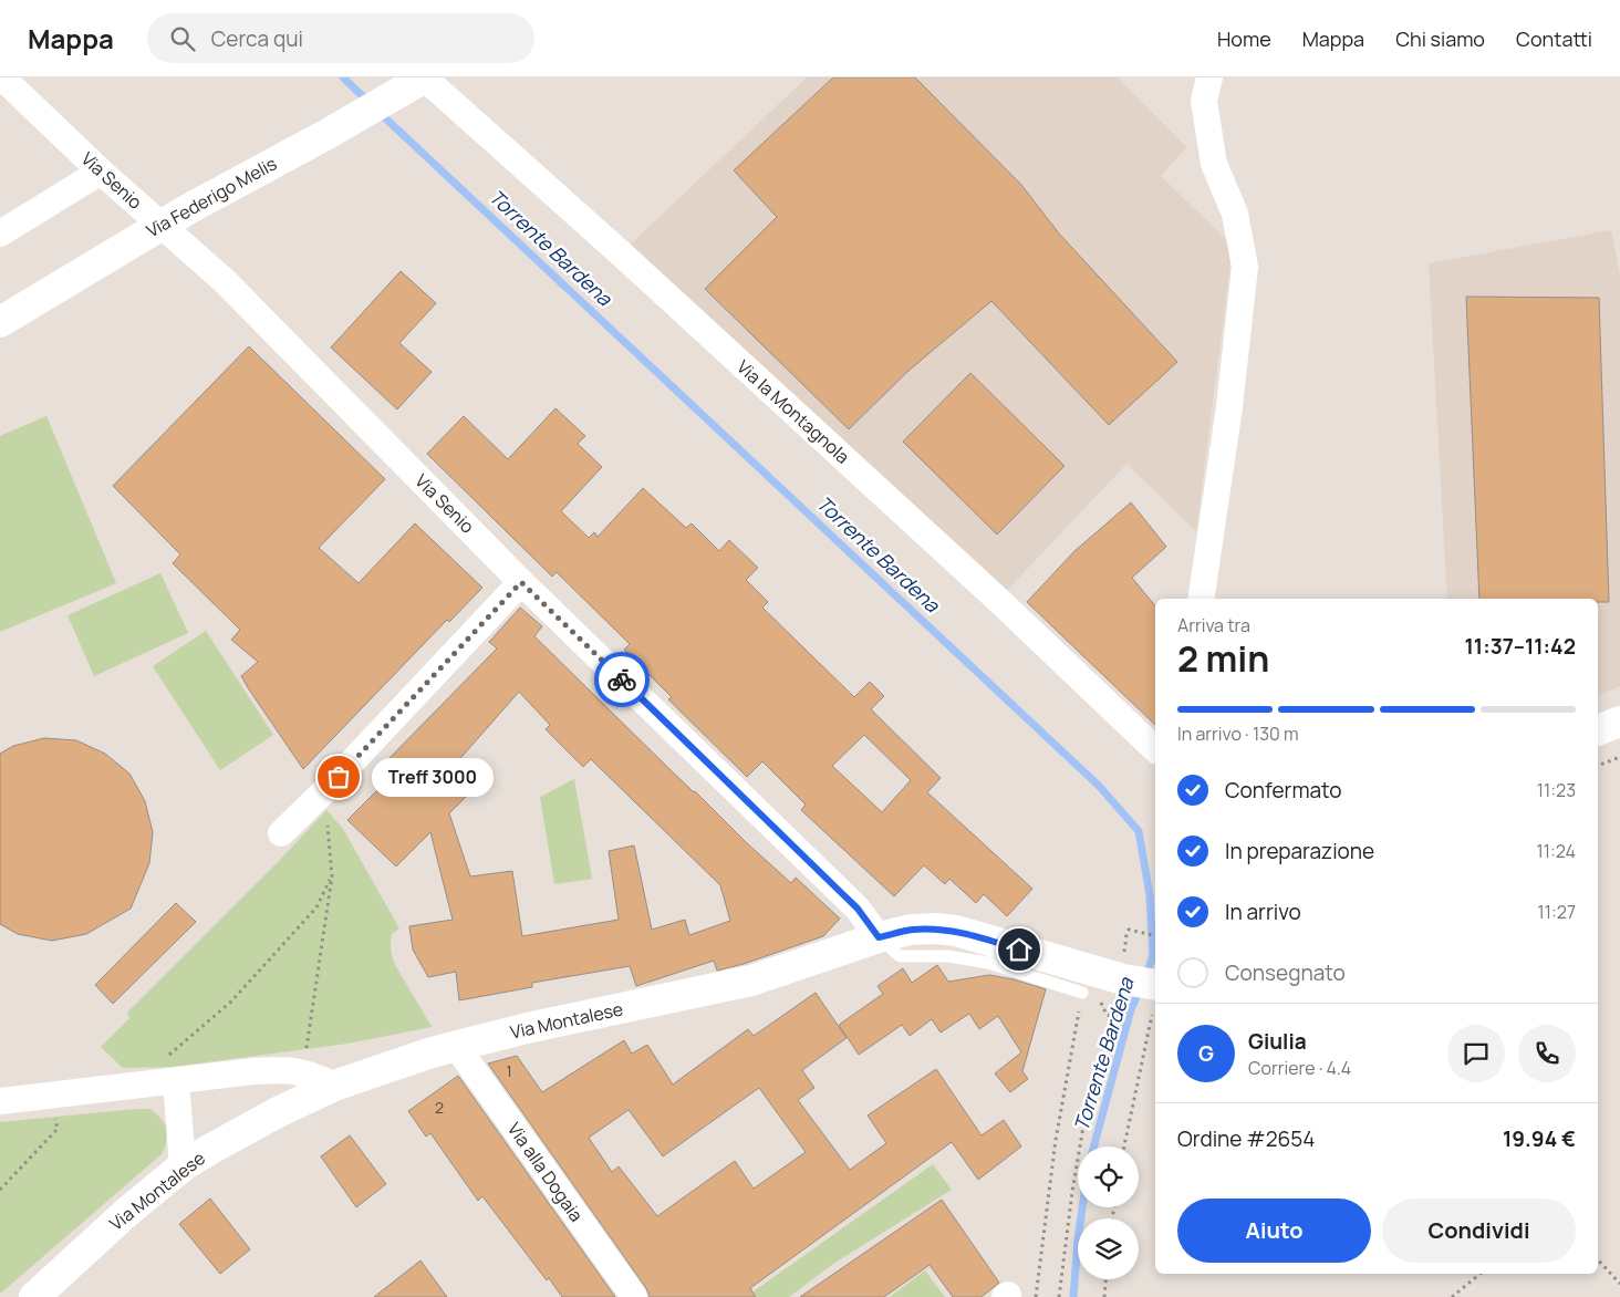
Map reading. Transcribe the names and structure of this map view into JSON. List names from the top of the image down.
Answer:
{
  "streets": {
    "street": [
      "Via Senio",
      "Via Federigo Melis",
      "Via la Montagnola",
      "Via Montalese",
      "Via alla Dogaia"
    ]
  },
  "crossings": [
    ["Via Senio", "Via Montalese"],
    ["Via Federigo Melis", "Via la Montagnola"],
    ["Via Montalese", "Via alla Dogaia"]
  ],
  "water": ["Torrente Bardena"],
  "places": ["Treff 3000"],
  "house_numbers": ["1", "2"],
  "page": {
    "header": "Mappa",
    "search": "Cerca qui",
    "nav": [
      "Home",
      "Mappa",
      "Chi siamo",
      "Contatti"
    ],
    "heading": ["2 min", "Arriva tra", "11:37–11:42"],
    "panel": [
      "Giulia",
      "Corriere · 4.4",
      "Ordine #2654",
      "19.94 €"
    ],
    "bar": "In arrivo · 130 m",
    "bubble": "Treff 3000",
    "list": [
      ["Confermato", "11:23"],
      ["In preparazione", "11:24"],
      ["In arrivo", "11:27"],
      "Consegnato"
    ],
    "round": "G",
    "buttons": ["Aiuto", "Condividi"]
  }
}
